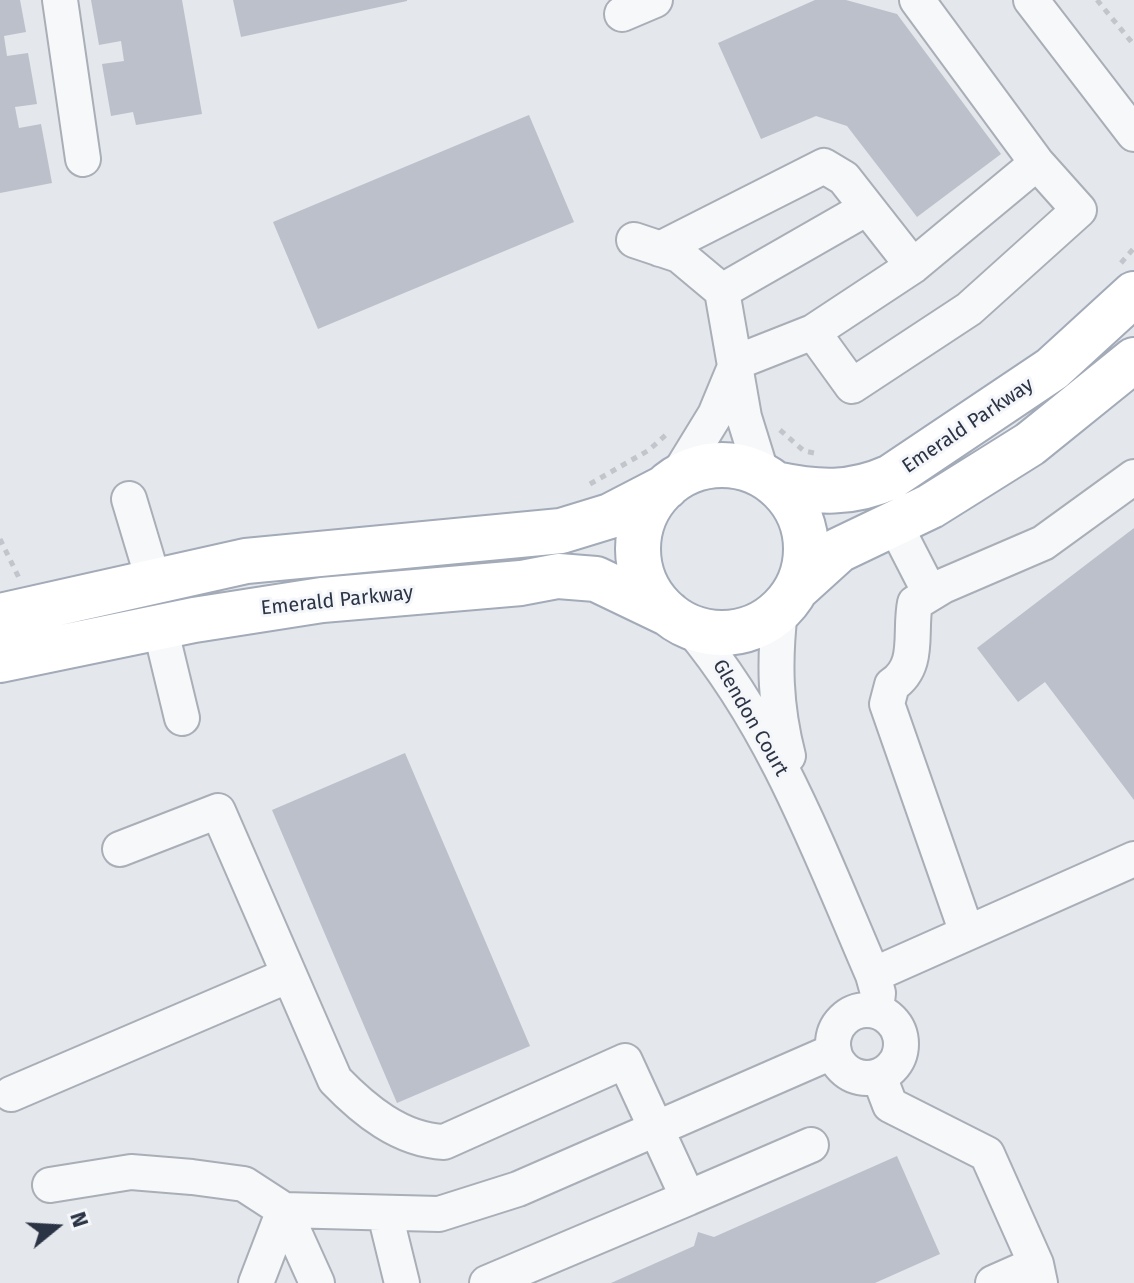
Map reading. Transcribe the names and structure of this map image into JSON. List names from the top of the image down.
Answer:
{
  "streets": {
    "main road": ["Emerald Parkway"],
    "street": ["Glendon Court"]
  },
  "crossings": [
    ["Emerald Parkway", "Glendon Court"]
  ],
  "north": "right"
}
